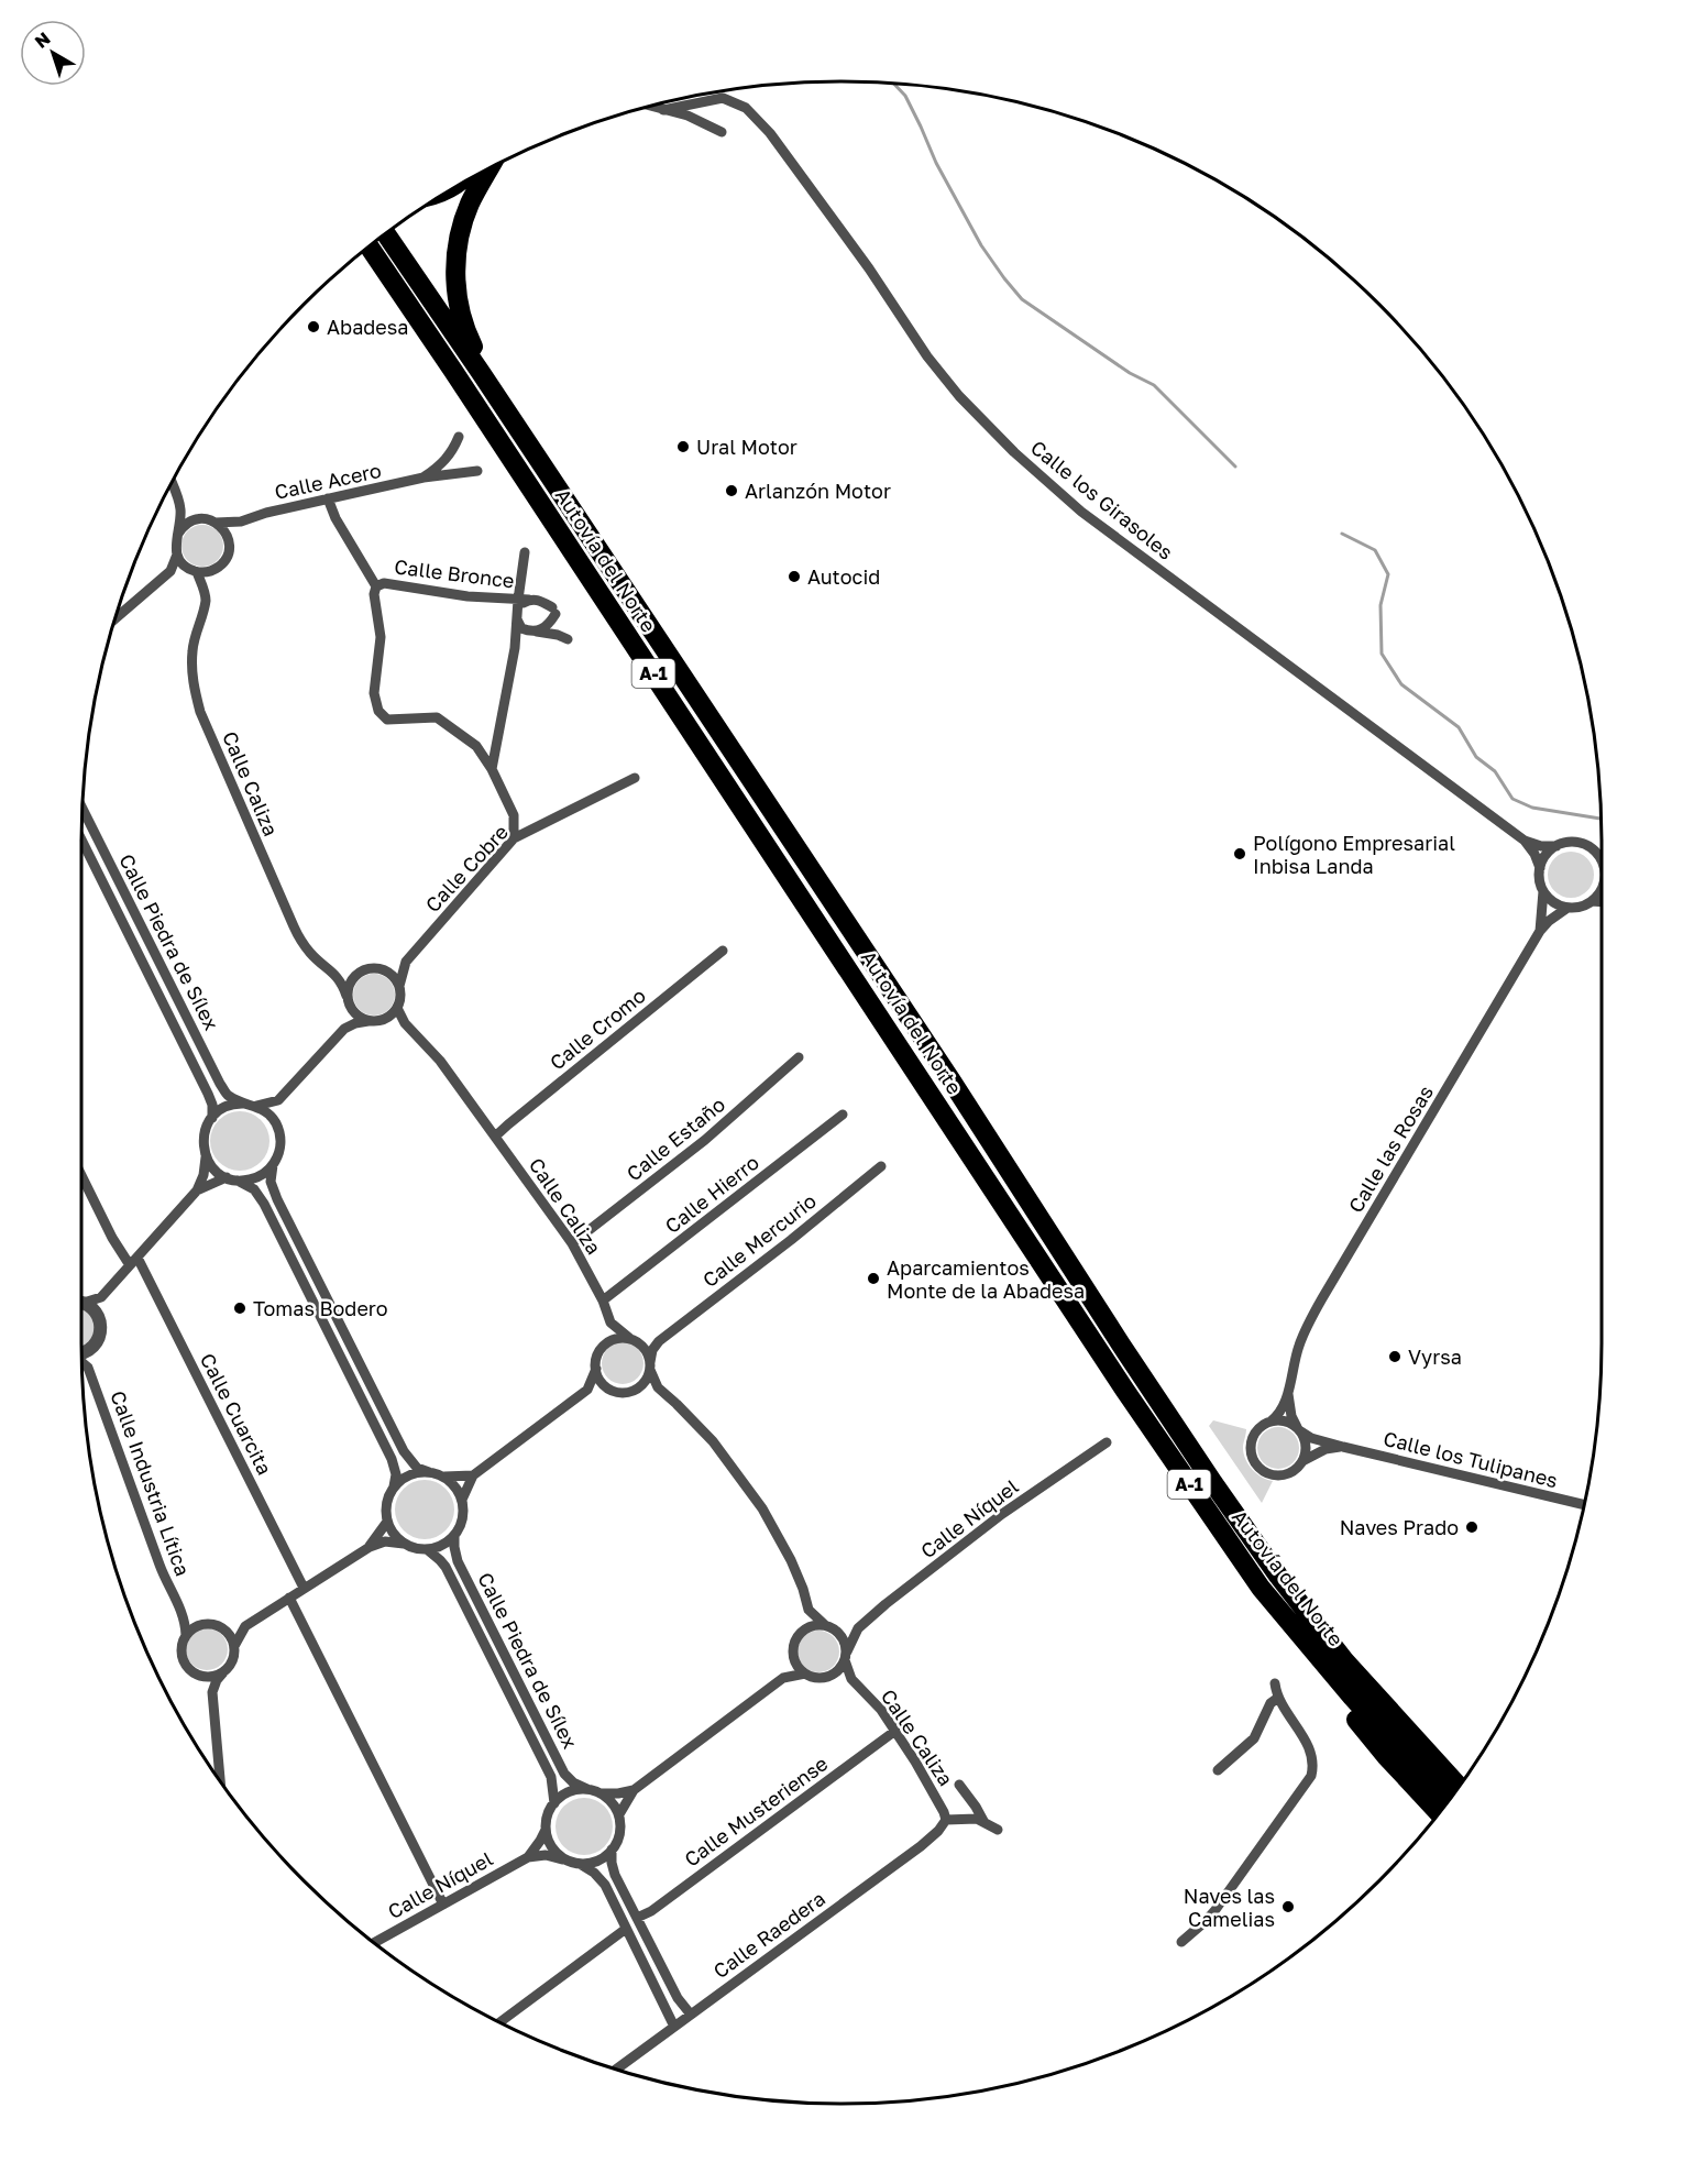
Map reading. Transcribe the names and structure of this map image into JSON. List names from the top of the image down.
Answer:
{
  "streets": {
    "highway": ["Autovía del Norte", "A-1"],
    "street": [
      "Calle Acero",
      "Calle los Girasoles",
      "Calle Bronce",
      "Calle Caliza",
      "Calle Cobre",
      "Calle Piedra de Sílex",
      "Calle Cromo",
      "Calle Estaño",
      "Calle las Rosas",
      "Calle Hierro",
      "Calle Mercurio",
      "Calle Cuarcita",
      "Calle los Tulipanes",
      "Calle Industria Lítica",
      "Calle Níquel",
      "Calle Musteriense",
      "Calle Raedera"
    ]
  },
  "crossings": [
    ["Calle Acero", "Calle Caliza"],
    ["Calle Caliza", "Calle Cobre"],
    ["Calle Caliza", "Calle Cromo"],
    ["Calle Caliza", "Calle Estaño"],
    ["Calle Caliza", "Calle Hierro"],
    ["Calle Caliza", "Calle Níquel"],
    ["Calle Caliza", "Calle Musteriense"],
    ["Calle Caliza", "Calle Raedera"],
    ["Calle Piedra de Sílex", "Calle Níquel"],
    ["Calle las Rosas", "Calle los Tulipanes"]
  ],
  "places": [
    "Abadesa",
    "Ural Motor",
    "Arlanzón Motor",
    "Autocid",
    "Polígono Empresarial Inbisa Landa",
    "Aparcamientos Monte de la Abadesa",
    "Tomas Bodero",
    "Vyrsa",
    "Naves Prado",
    "Naves las Camelias"
  ],
  "north": "top left"
}
